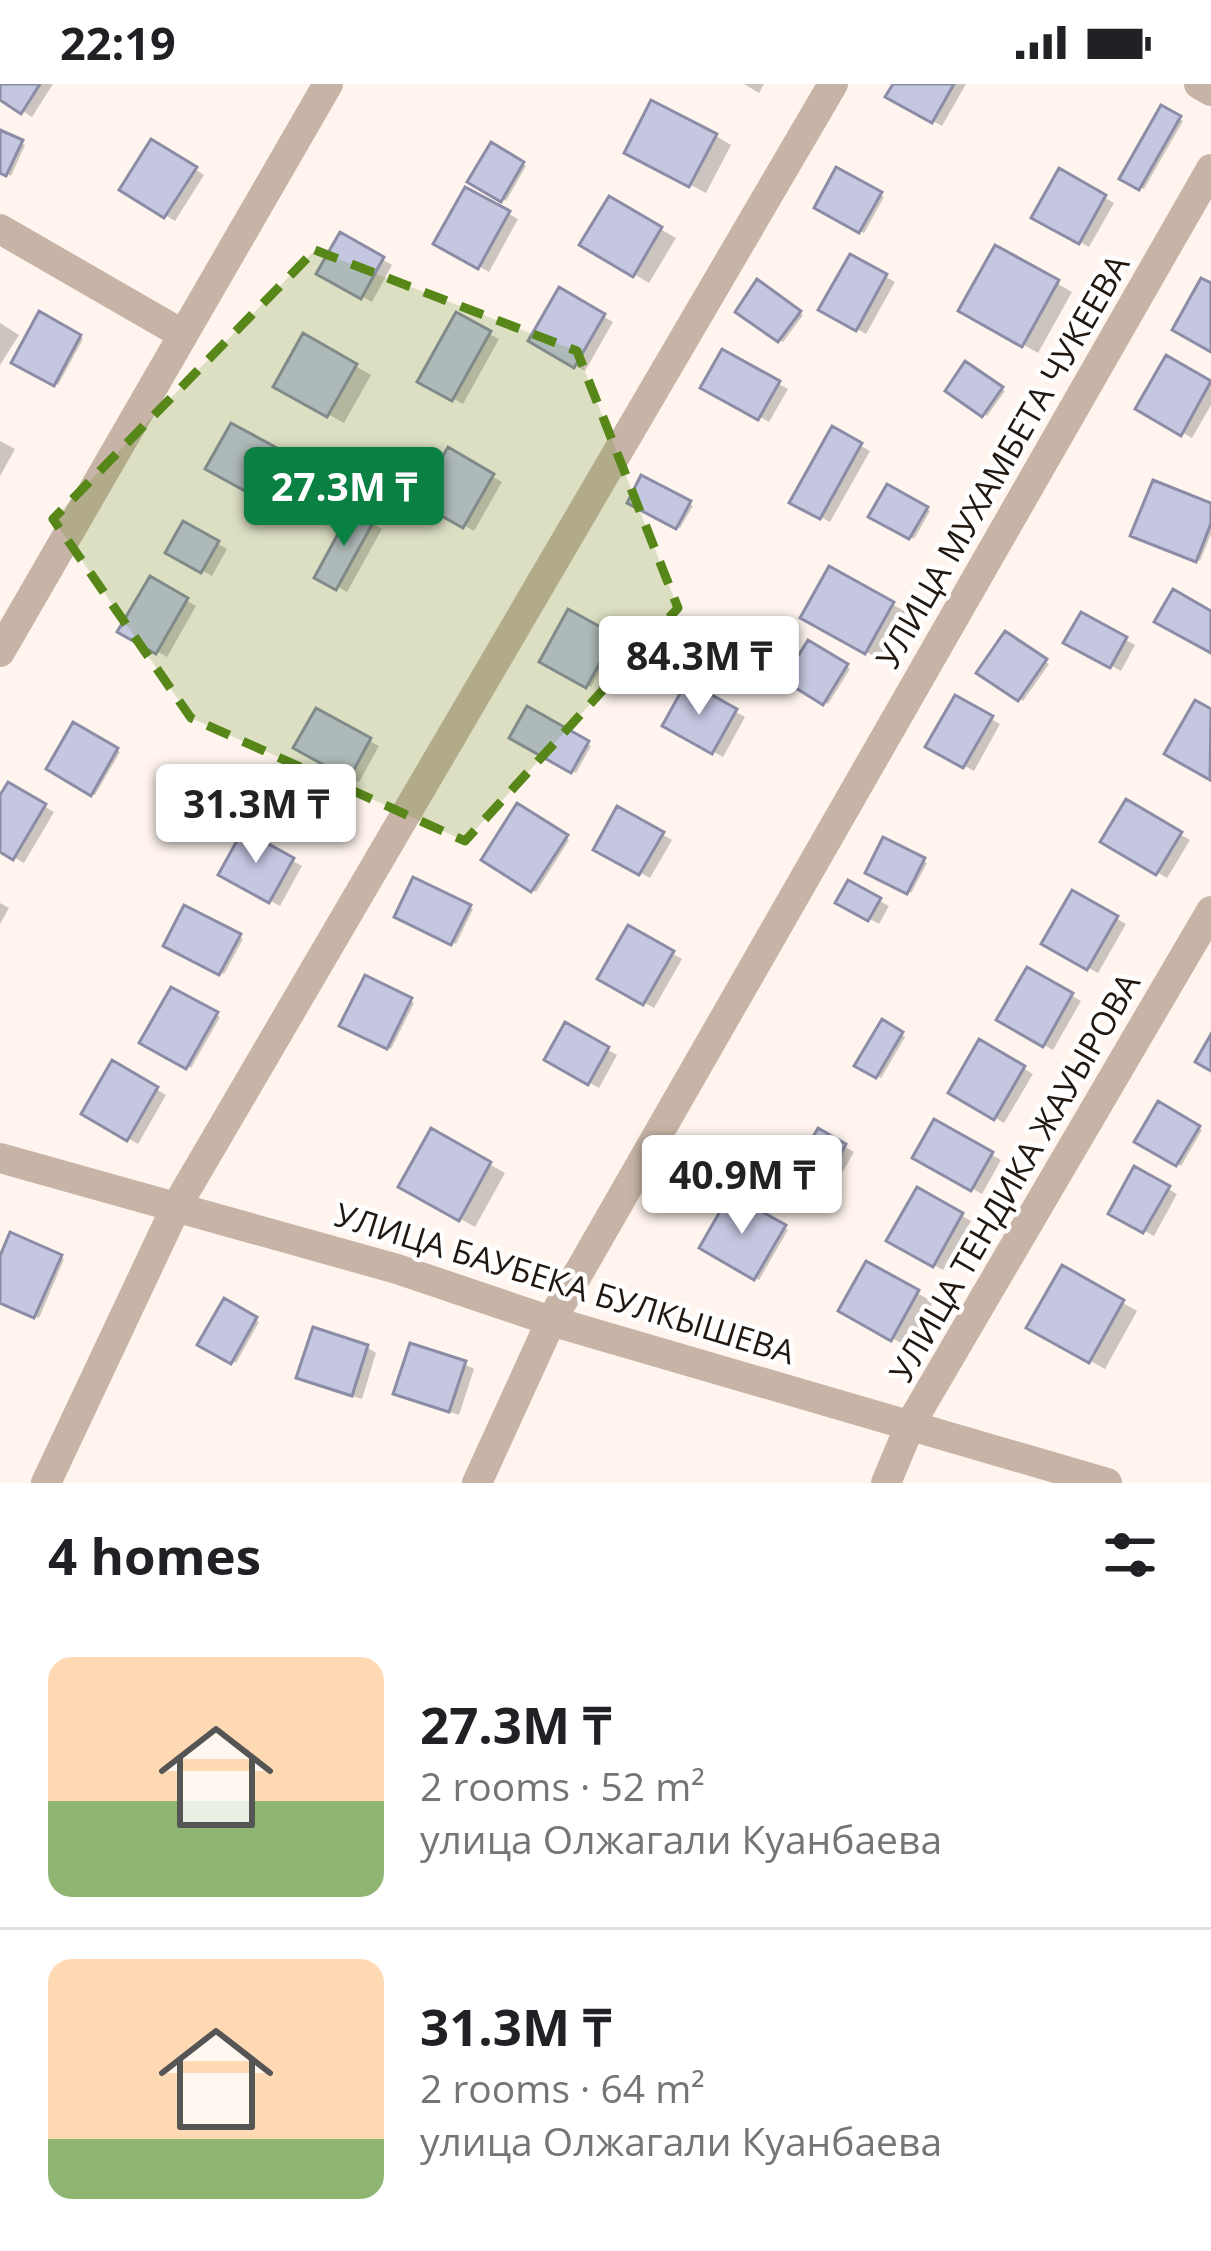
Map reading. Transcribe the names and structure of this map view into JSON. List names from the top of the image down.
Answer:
{
  "streets": {
    "street": ["УЛИЦА МУХАМБЕТА ЧУКЕЕВА", "УЛИЦА ТЕНДИКА ЖАУЫРОВА", "УЛИЦА БАУБЕКА БУЛКЫШЕВА"]
  },
  "crossings": [
    ["УЛИЦА МУХАМБЕТА ЧУКЕЕВА", "УЛИЦА БАУБЕКА БУЛКЫШЕВА"],
    ["УЛИЦА ТЕНДИКА ЖАУЫРОВА", "УЛИЦА БАУБЕКА БУЛКЫШЕВА"]
  ],
  "page": {
    "status": "22:19",
    "price": [
      "27.3M ₸",
      "84.3M ₸",
      "31.3M ₸",
      "40.9M ₸"
    ],
    "heading": "4 homes",
    "list": [
      {
        "name": "27.3M ₸",
        "note": "2 rooms · 52 m² · улица Олжагали Куанбаева"
      },
      {
        "name": "31.3M ₸",
        "note": "2 rooms · 64 m² · улица Олжагали Куанбаева"
      }
    ]
  }
}
